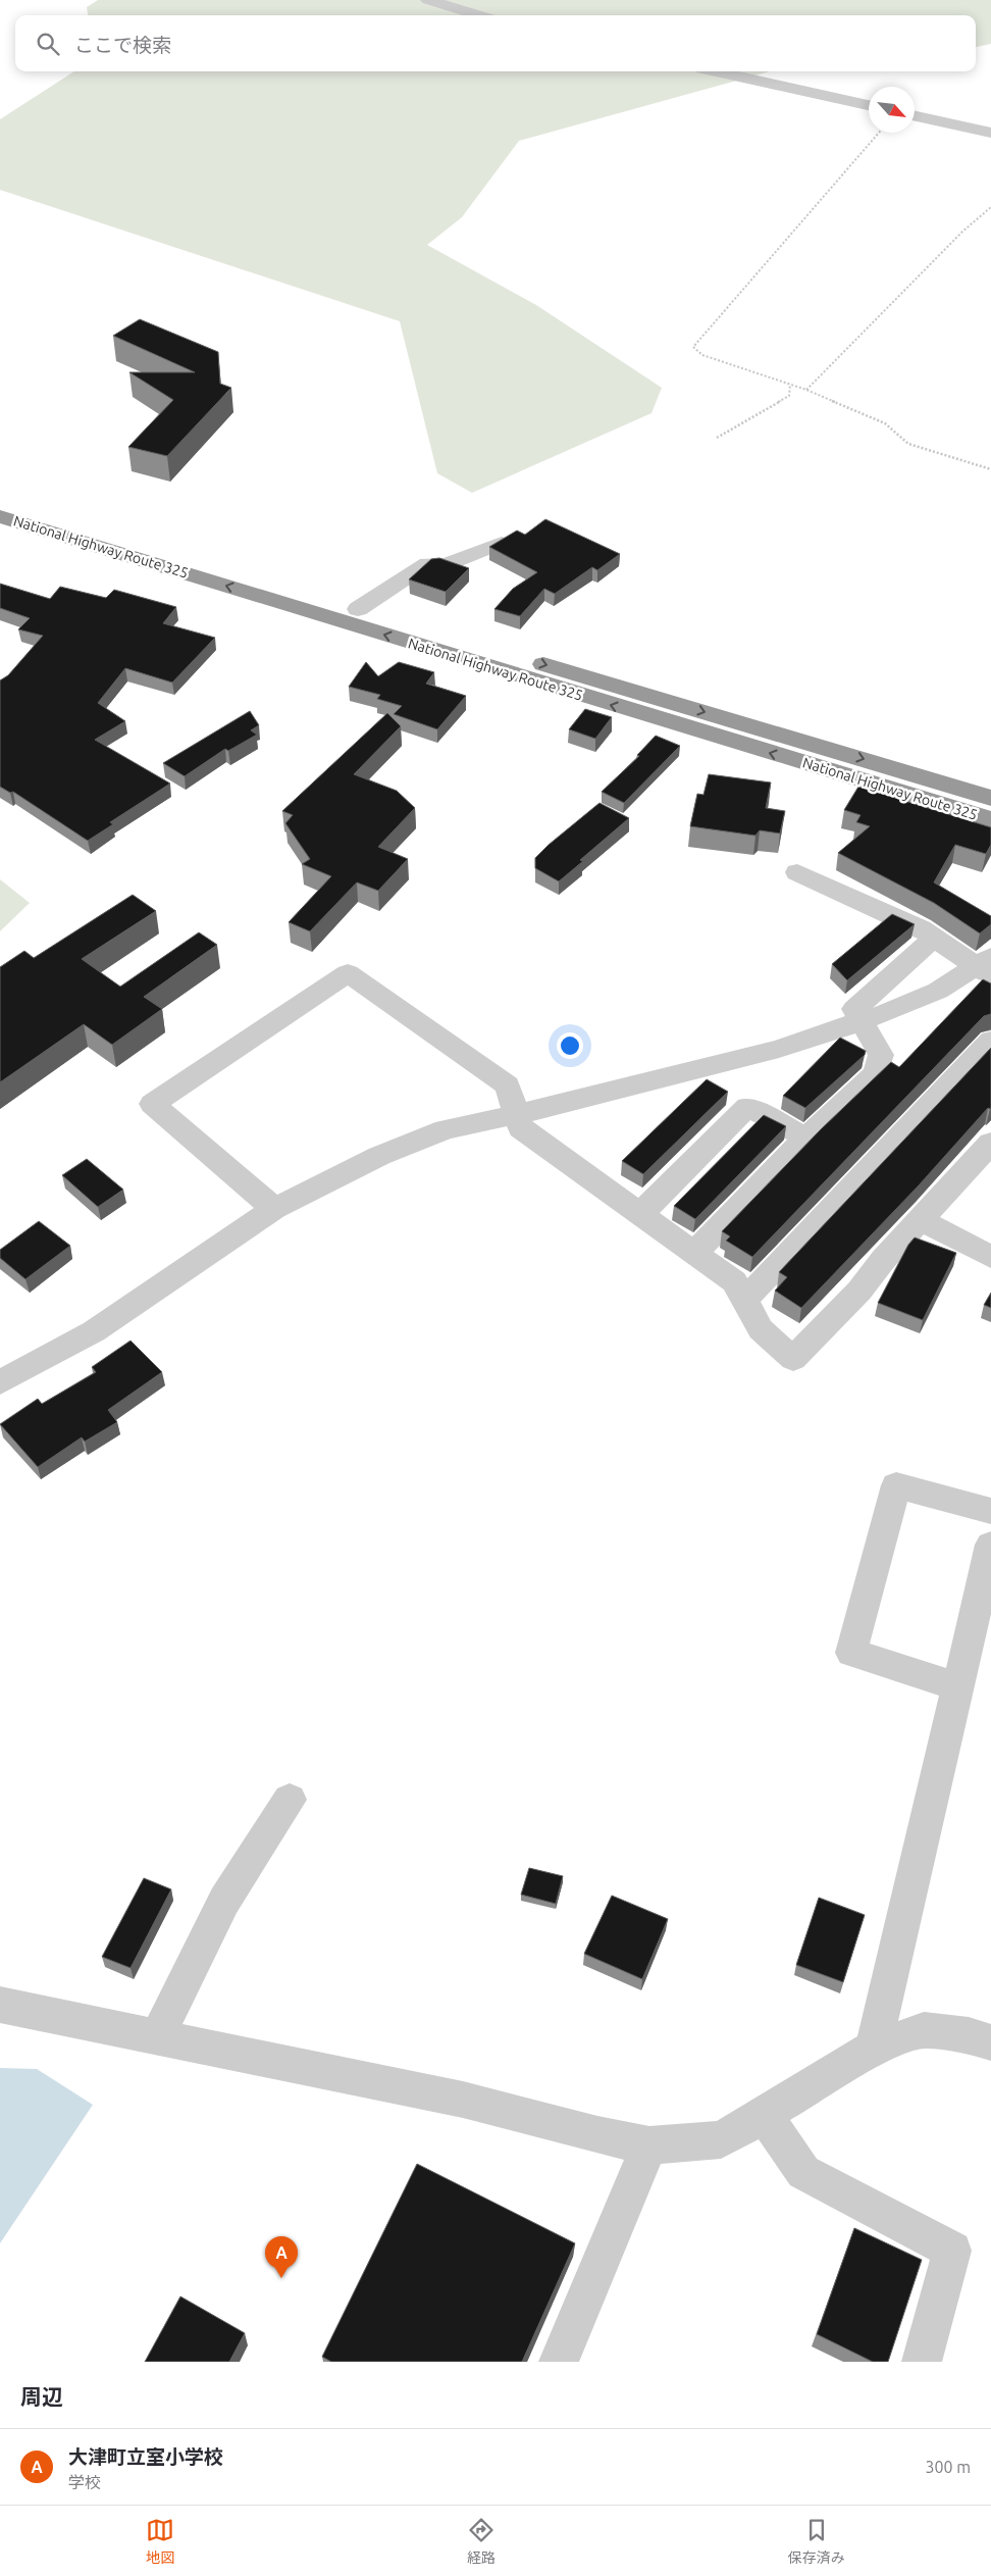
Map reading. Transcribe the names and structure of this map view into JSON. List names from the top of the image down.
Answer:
{
  "streets": {
    "highway": ["National Highway Route 325"]
  },
  "north": "bottom right",
  "page": {
    "search": "ここで検索",
    "pins": "A",
    "heading": "周辺",
    "list": [
      {
        "mark": "A",
        "name": "大津町立室小学校",
        "note": "学校",
        "value": "300 m"
      }
    ],
    "nav": ["地図", "経路", "保存済み"]
  }
}
